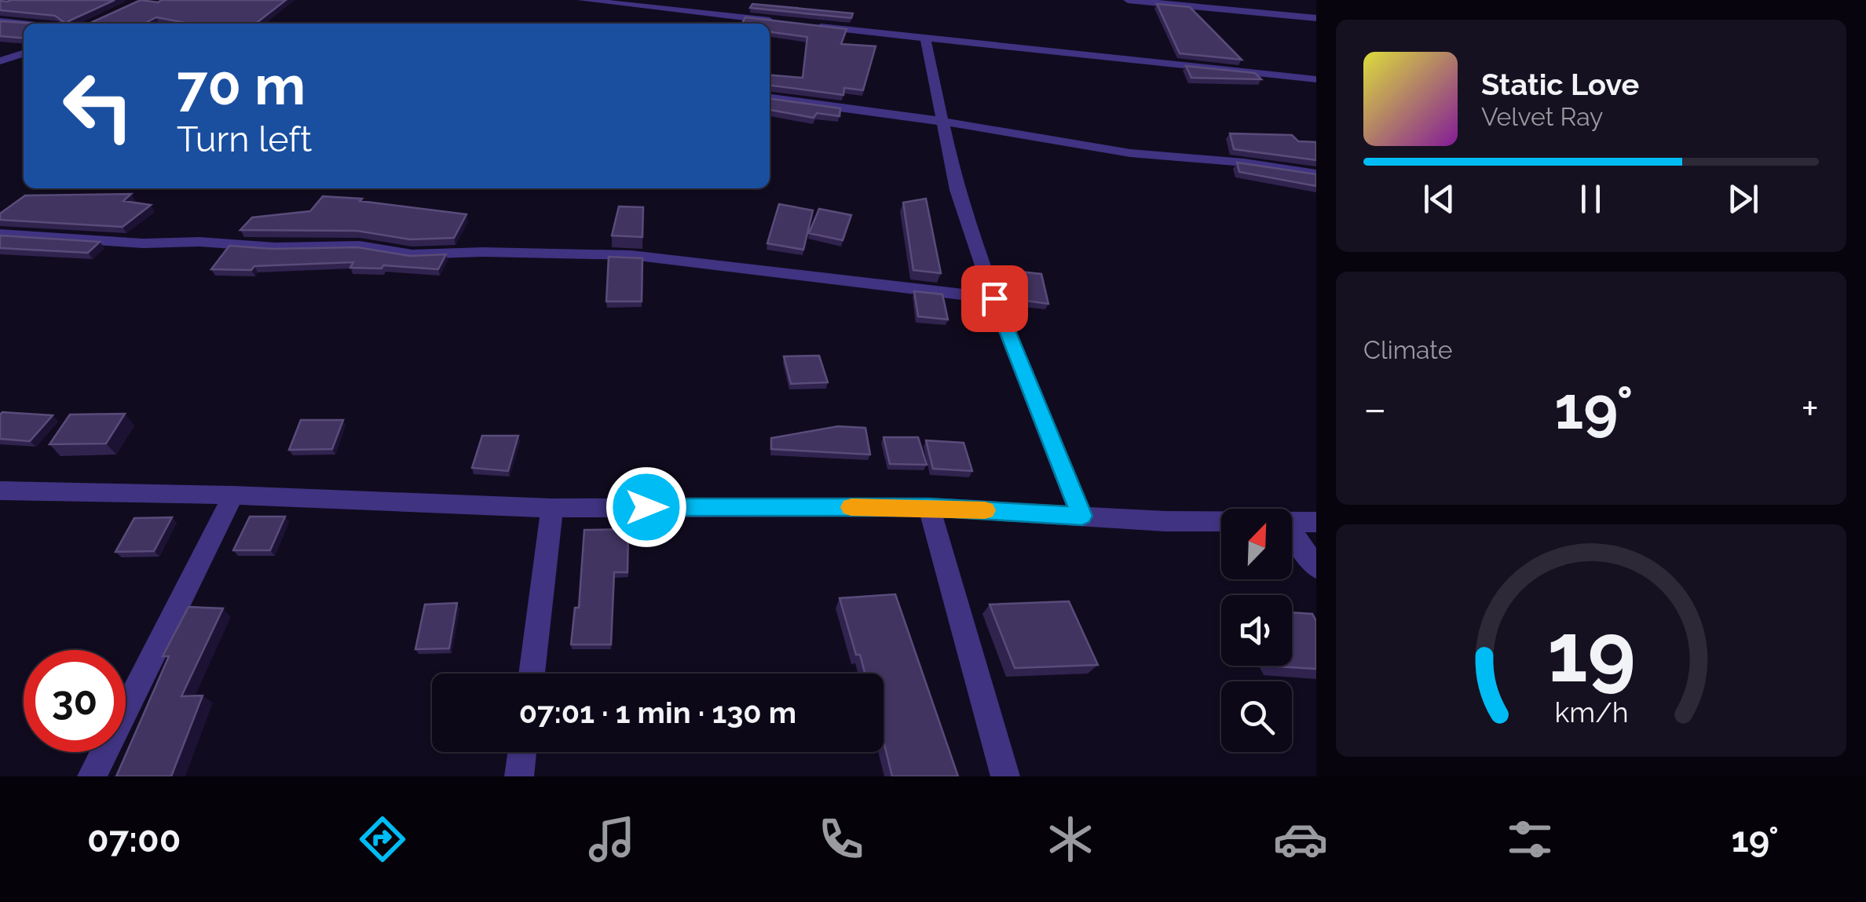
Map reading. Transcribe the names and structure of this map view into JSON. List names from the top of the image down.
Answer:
{
  "north": "top right",
  "page": {
    "turn": ["70 m", "Turn left"],
    "song": ["Static Love", "Velvet Ray"],
    "tile": "Climate",
    "heat": ["−", "19°", "+"],
    "limit": "30",
    "trip": "07:01 · 1 min · 130 m",
    "tabs": ["07:00", "19°"],
    "gauge": ["19", "km/h"]
  }
}
